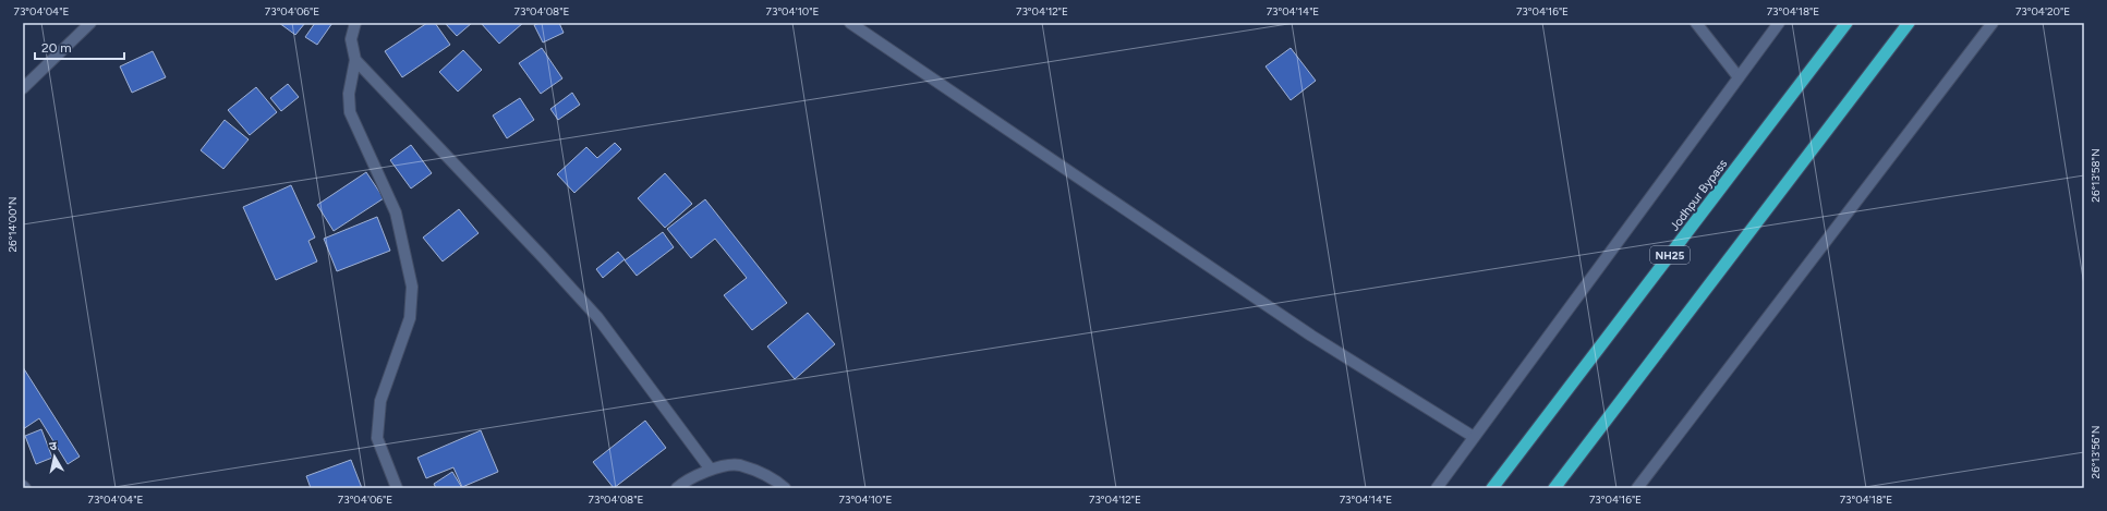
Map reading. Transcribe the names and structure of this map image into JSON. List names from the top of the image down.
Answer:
{
  "streets": {
    "highway": ["Jodhpur Bypass", "NH25"]
  },
  "scale_bar": "20 m",
  "north": "top",
  "coordinates": [
    "73°04'04\"E",
    "73°04'06\"E",
    "73°04'08\"E",
    "73°04'10\"E",
    "73°04'12\"E",
    "73°04'14\"E",
    "73°04'16\"E",
    "73°04'18\"E",
    "73°04'20\"E",
    "26°13'58\"N",
    "26°14'00\"N",
    "26°13'56\"N"
  ]
}
